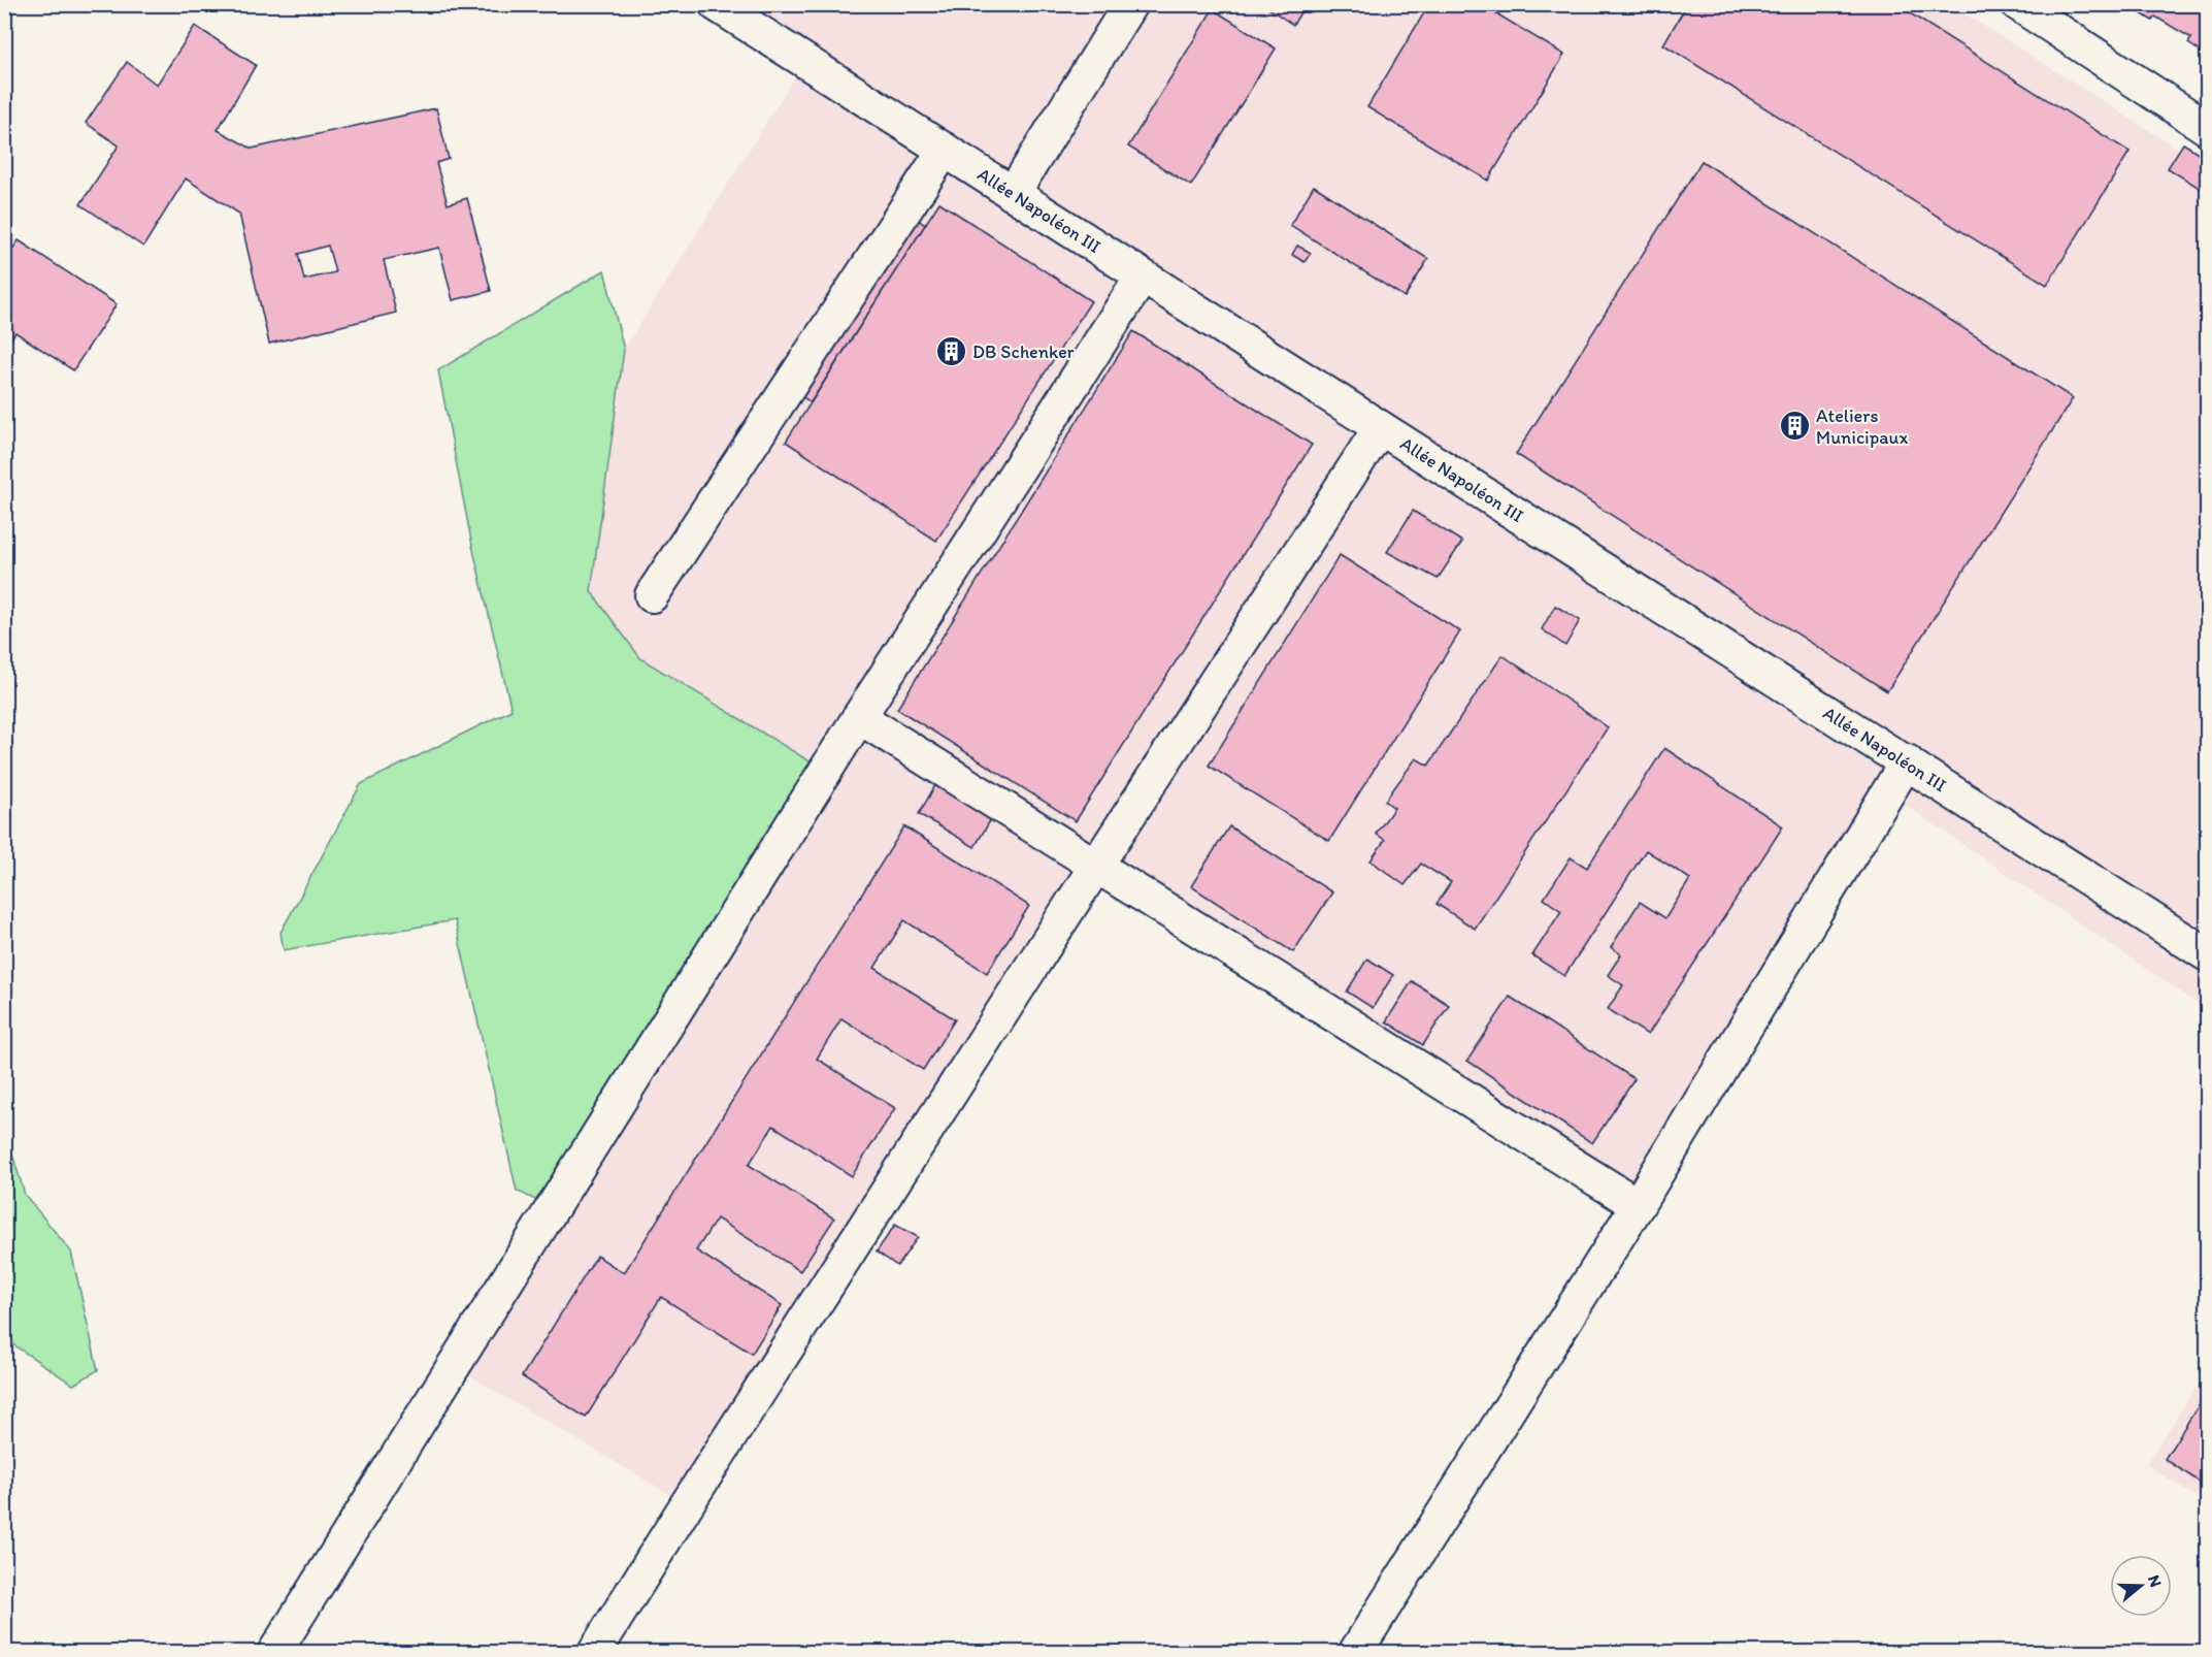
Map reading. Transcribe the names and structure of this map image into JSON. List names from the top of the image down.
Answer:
{
  "streets": {
    "street": ["Allée Napoléon III"]
  },
  "places": {
    "building": ["DB Schenker", "Ateliers Municipaux"]
  },
  "north": "right"
}
